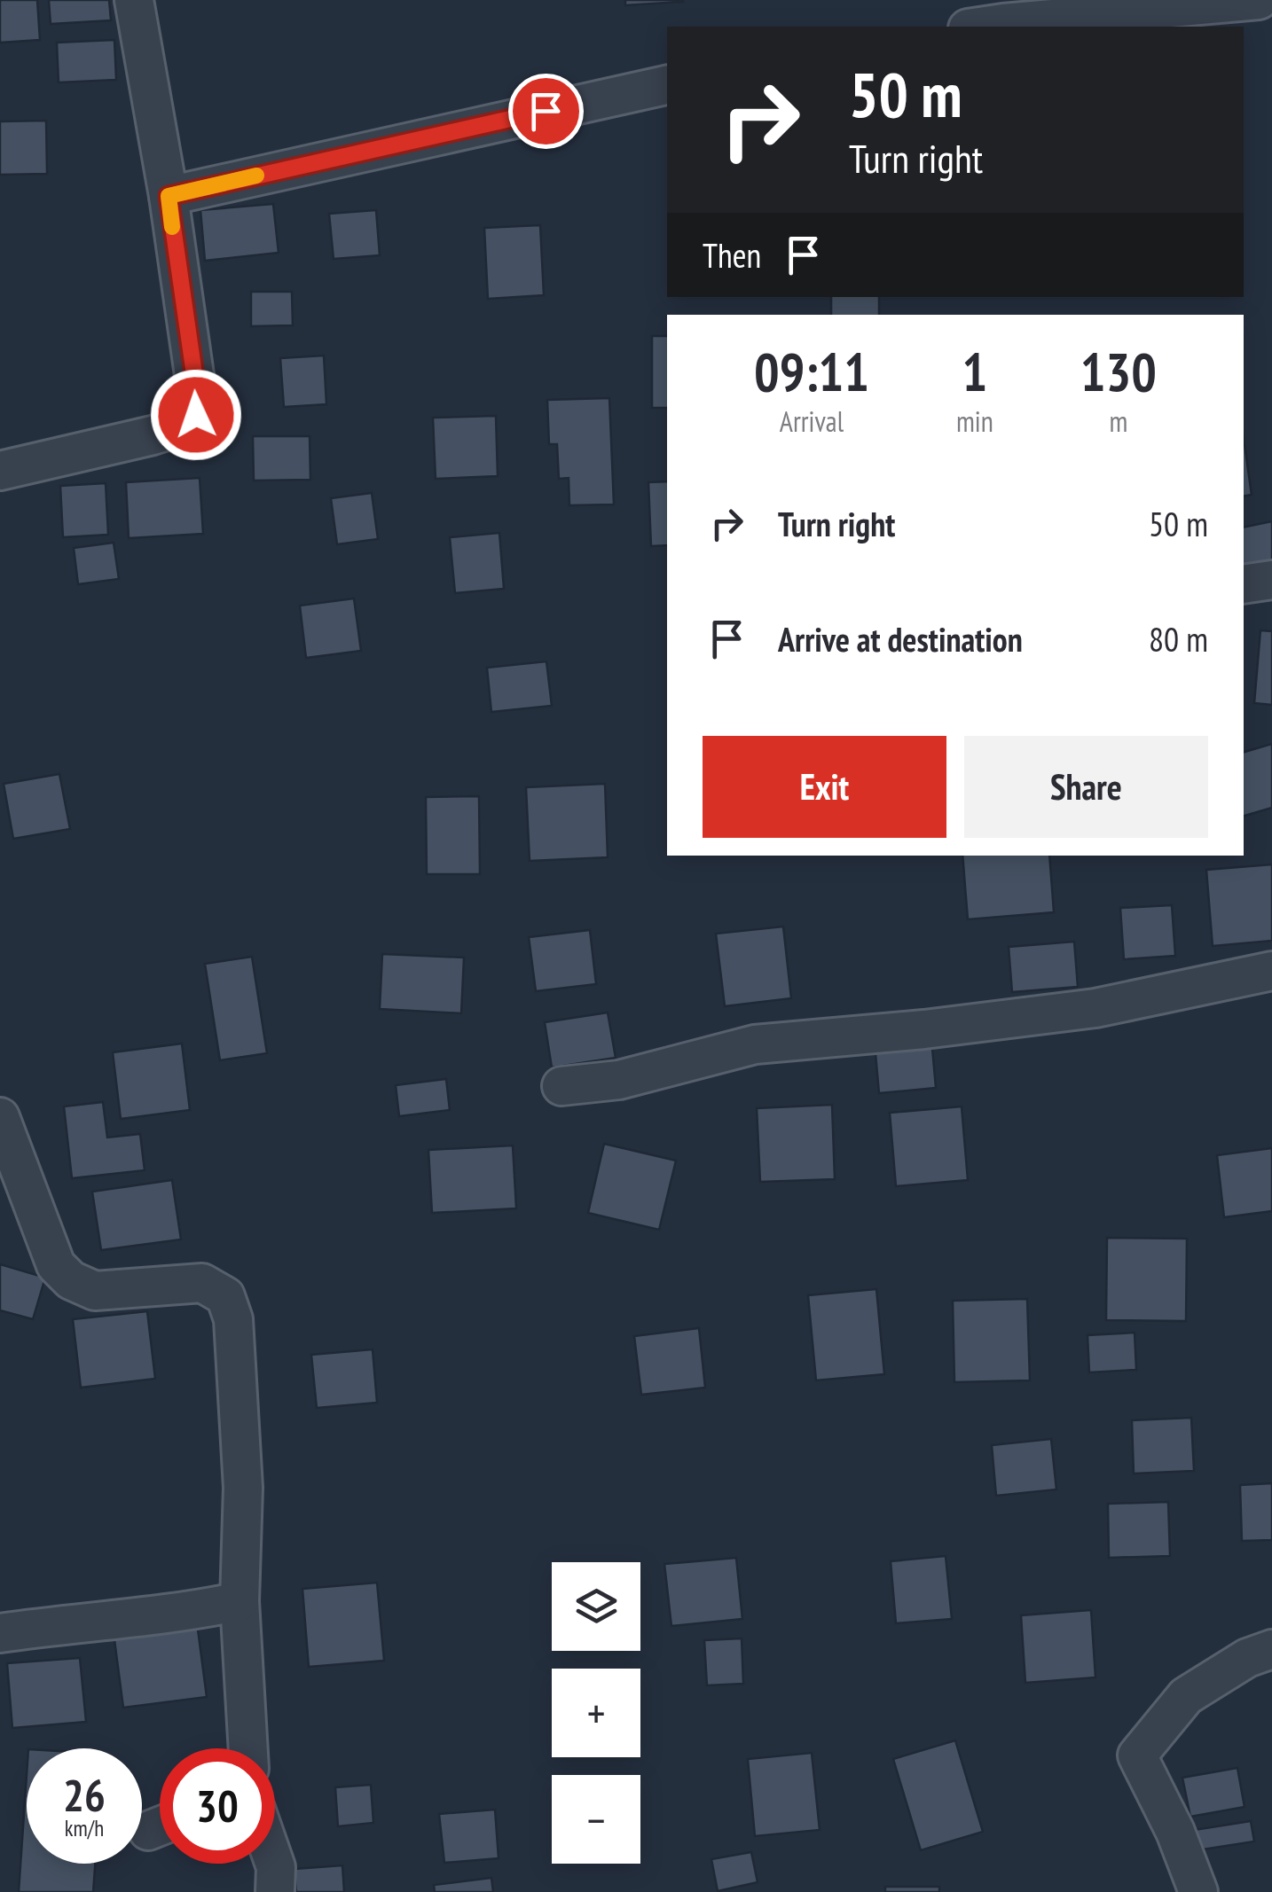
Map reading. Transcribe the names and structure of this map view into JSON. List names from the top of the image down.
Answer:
{
  "page": {
    "turn": ["50 m", "Turn right"],
    "then": "Then",
    "eta": [
      "09:11",
      "Arrival",
      "1",
      "min",
      "130",
      "m"
    ],
    "list": [
      {
        "name": "Turn right",
        "value": "50 m"
      },
      {
        "name": "Arrive at destination",
        "value": "80 m"
      }
    ],
    "buttons": ["Exit", "Share"],
    "map_buttons": ["+", "−"],
    "speed": "26 km/h",
    "limit": "30"
  }
}
